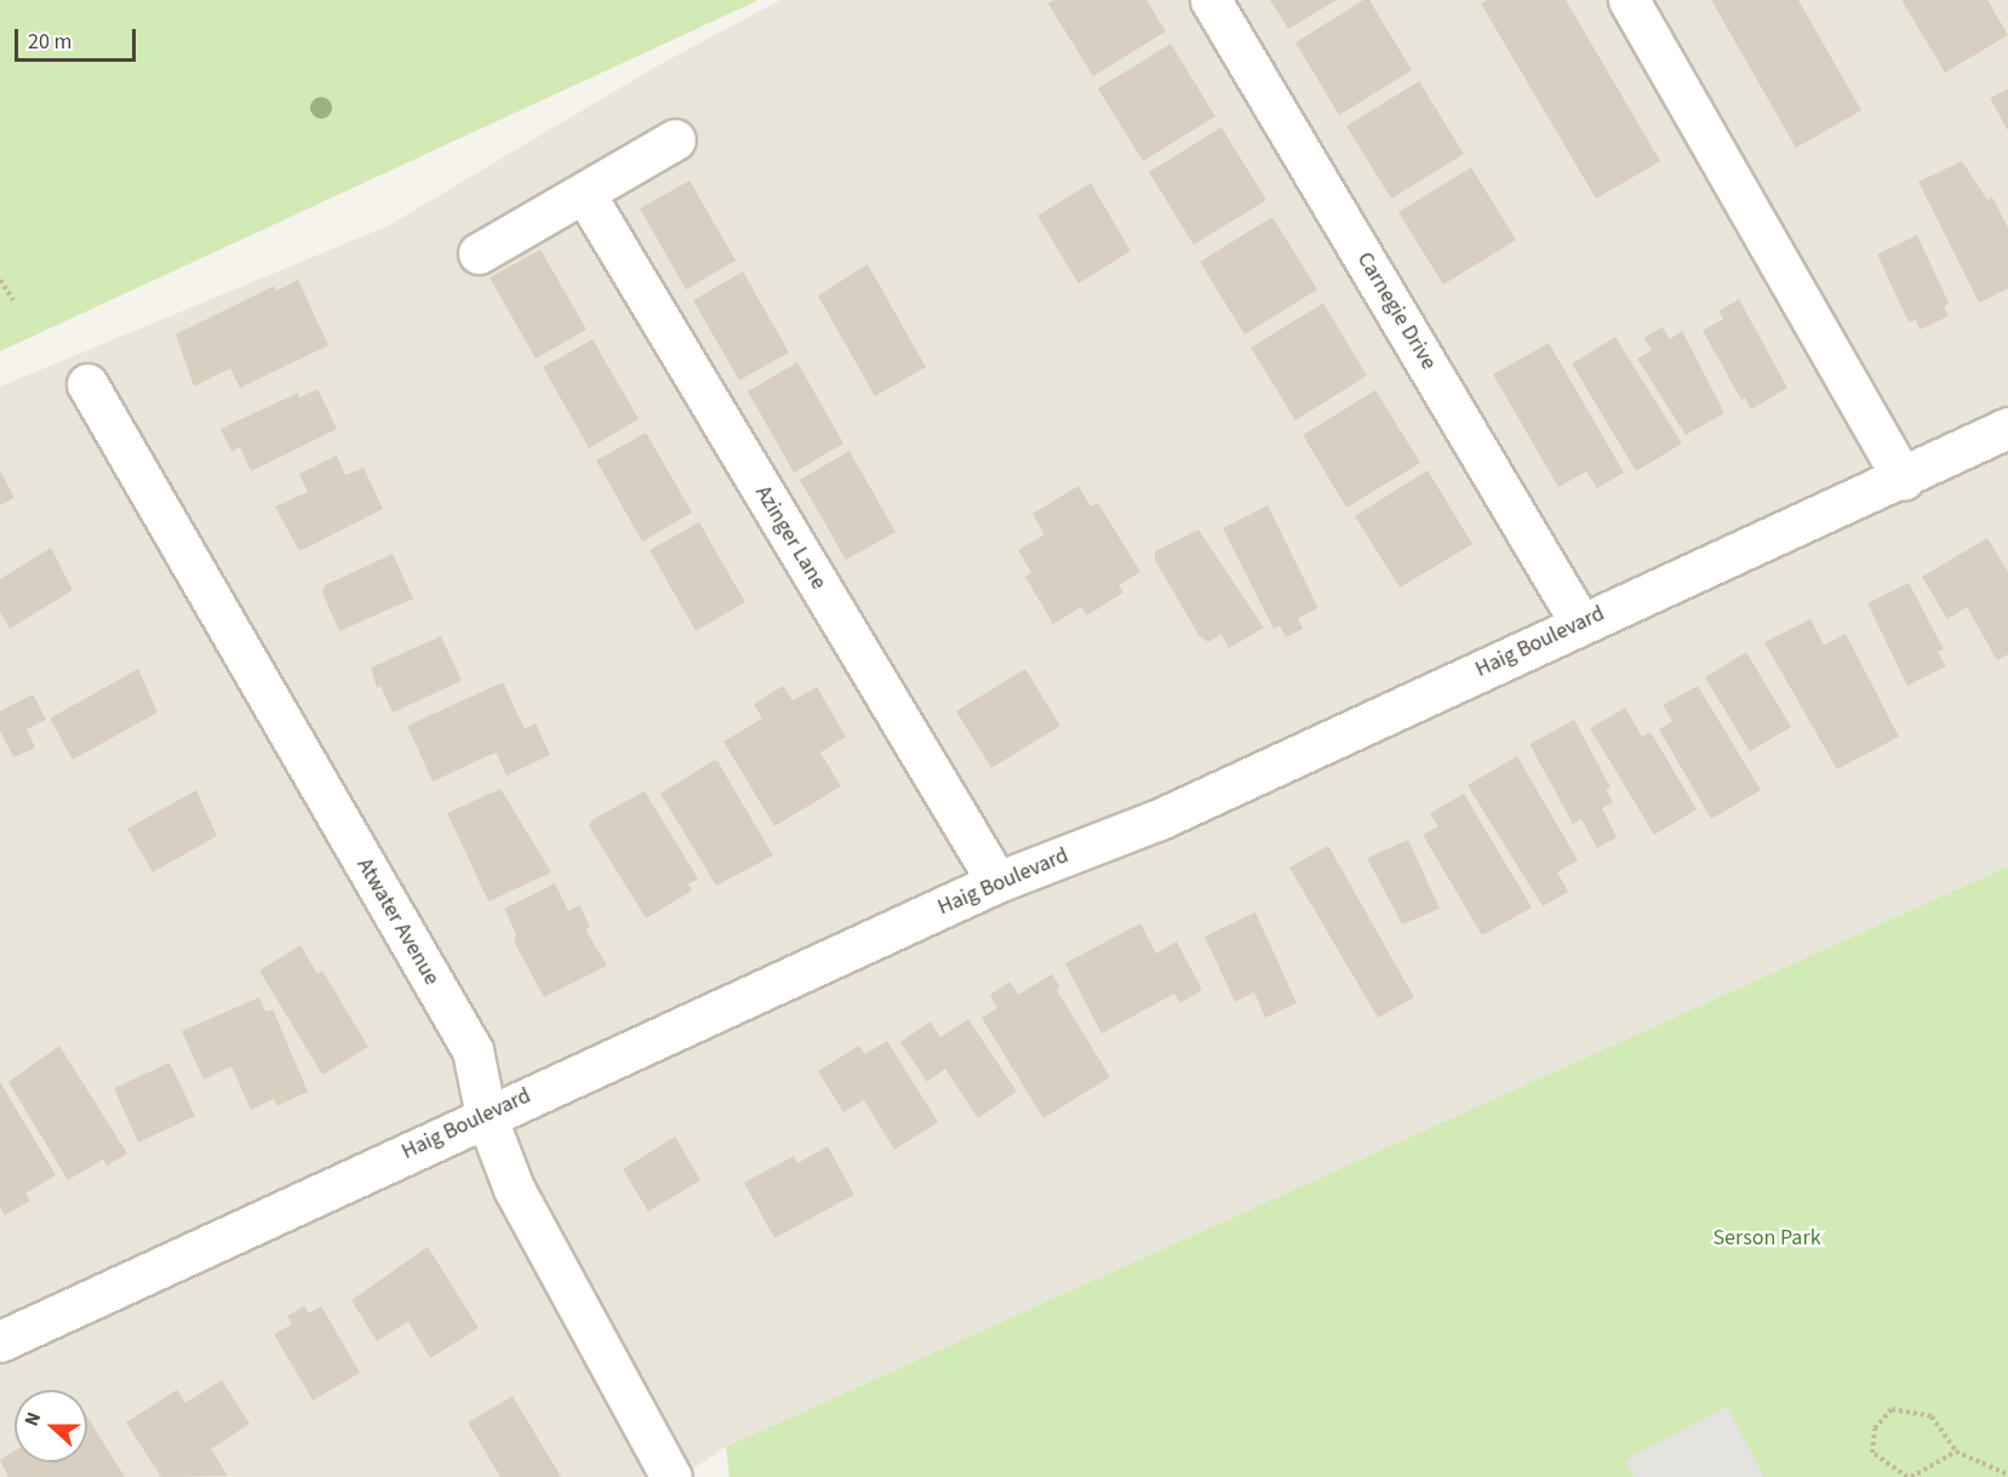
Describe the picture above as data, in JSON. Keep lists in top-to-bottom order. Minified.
{"streets":{"street":["Carnegie Drive","Azinger Lane","Haig Boulevard","Atwater Avenue"]},"crossings":[["Carnegie Drive","Haig Boulevard"],["Azinger Lane","Haig Boulevard"],["Haig Boulevard","Atwater Avenue"]],"parks":["Serson Park"],"scale_bar":"20 m","north":"left"}
